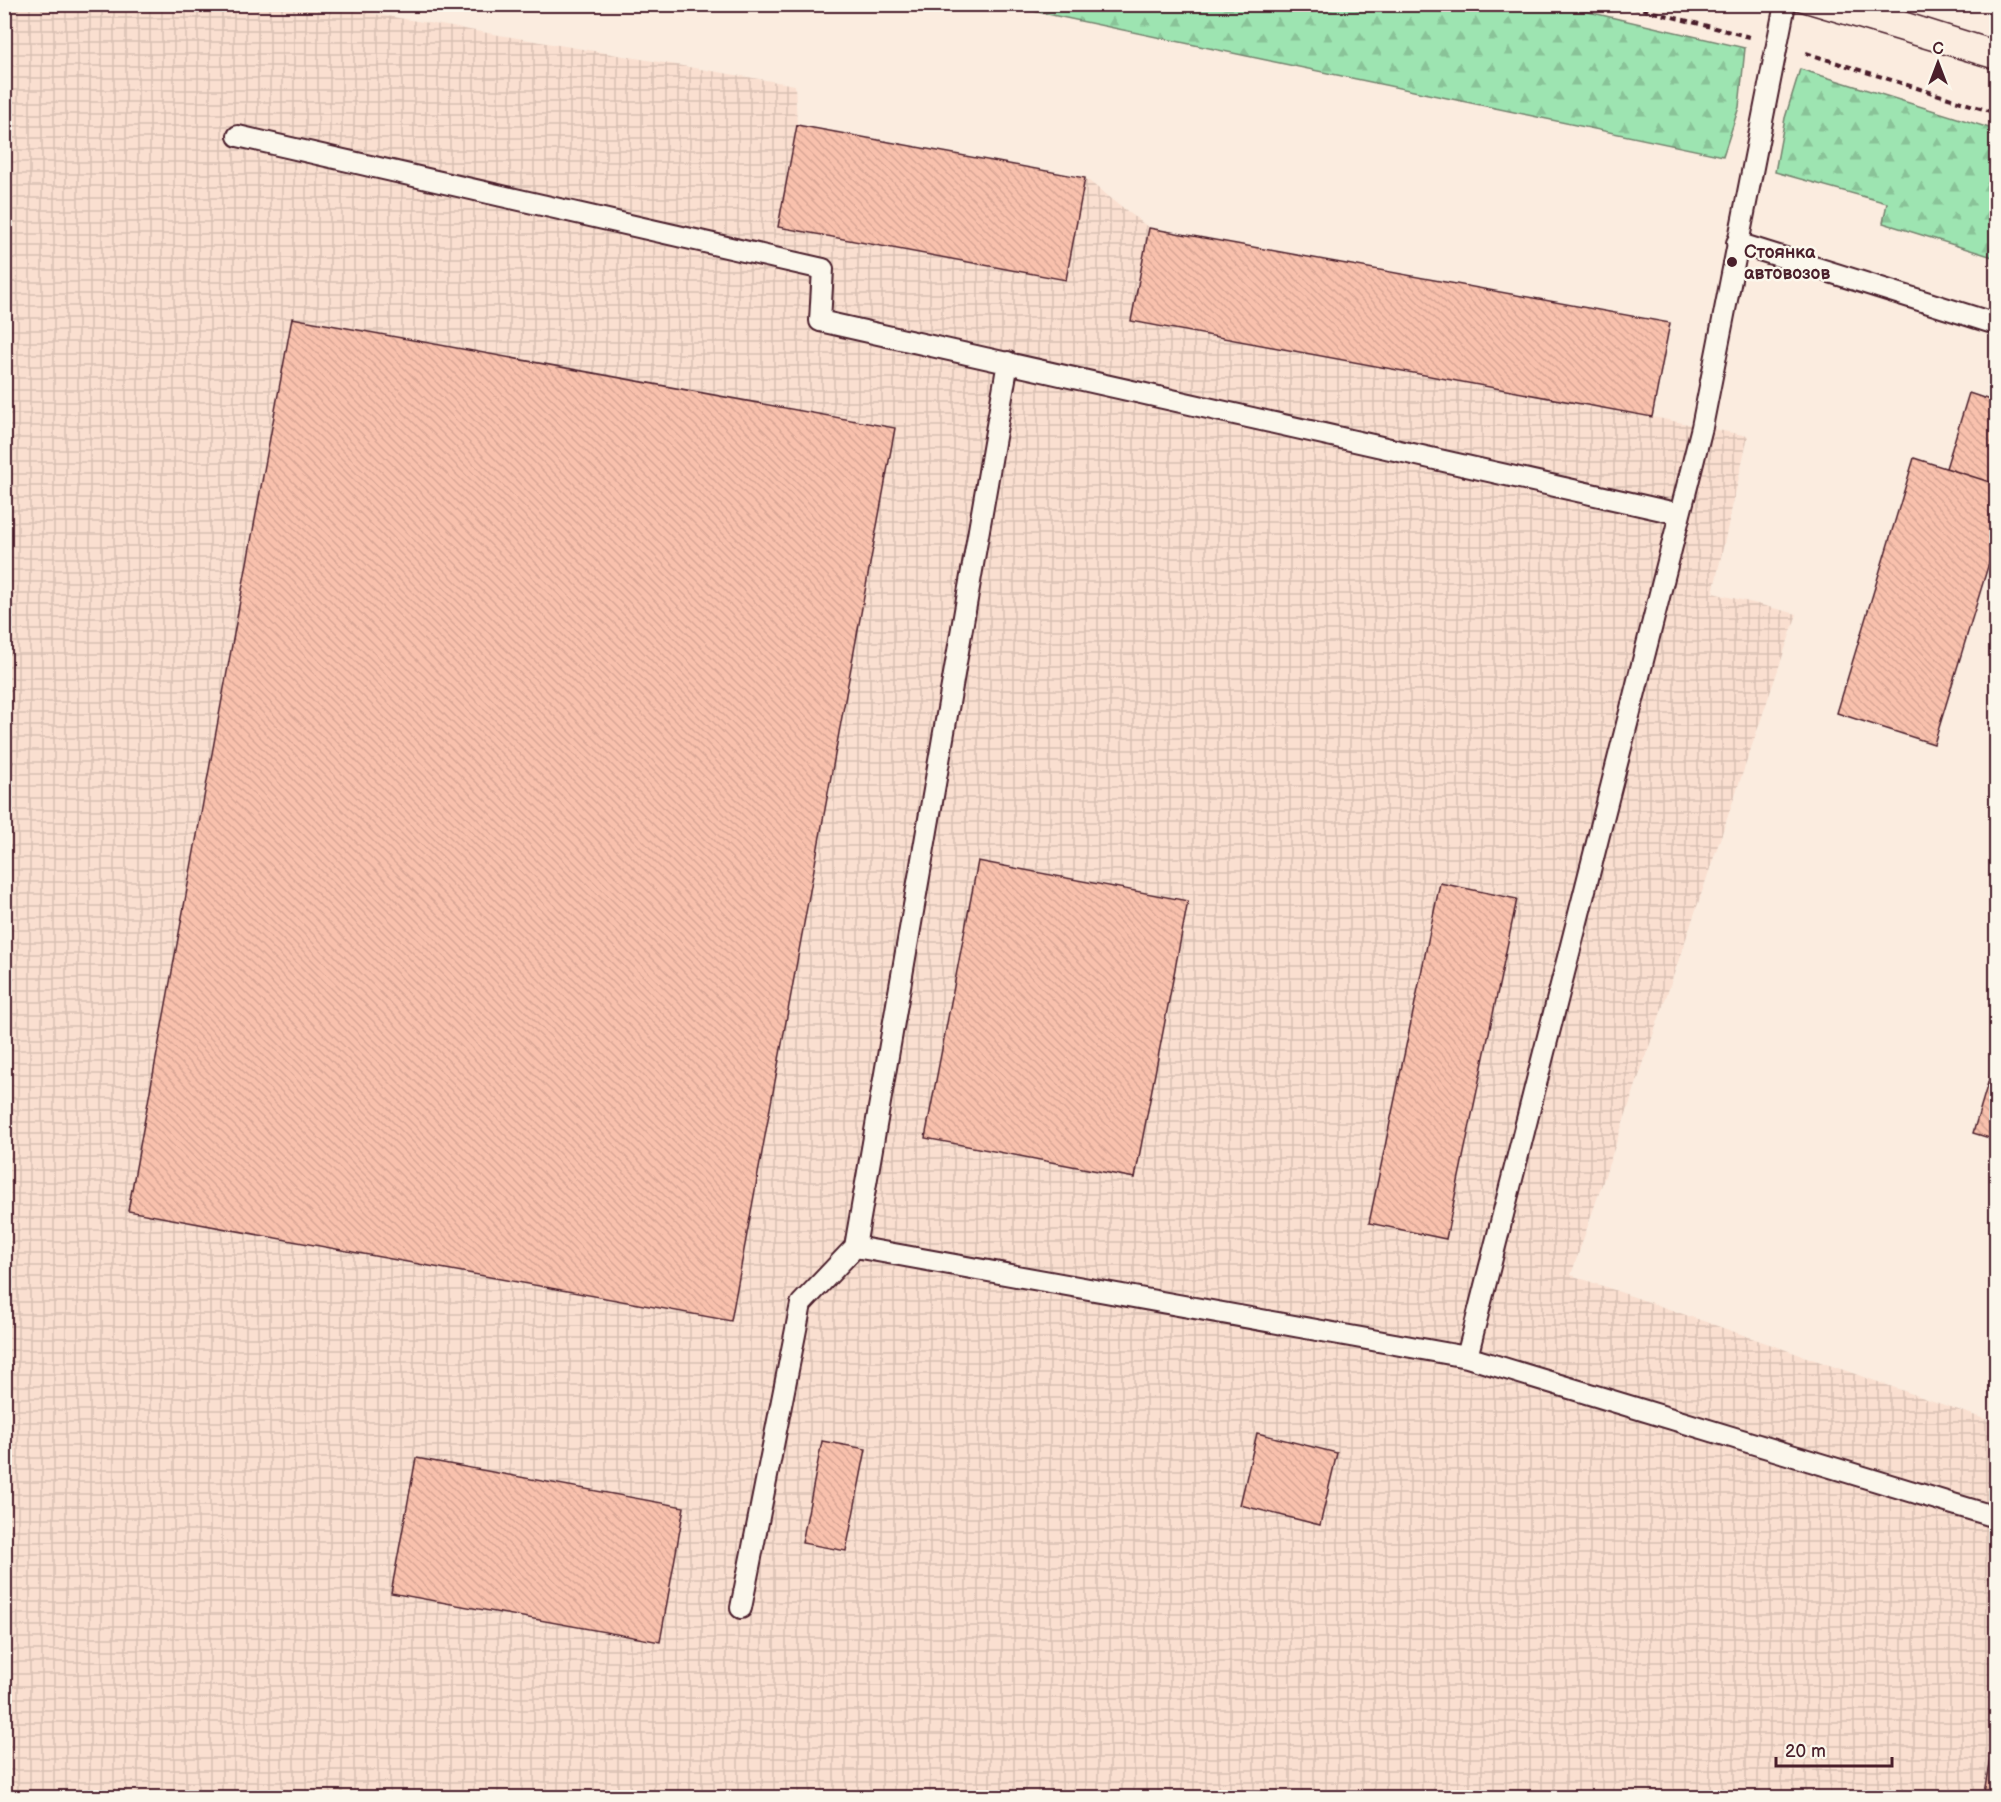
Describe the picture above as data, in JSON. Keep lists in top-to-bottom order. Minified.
{"places":["Стоянка автовозов"],"scale_bar":"20 m","north":"top"}
